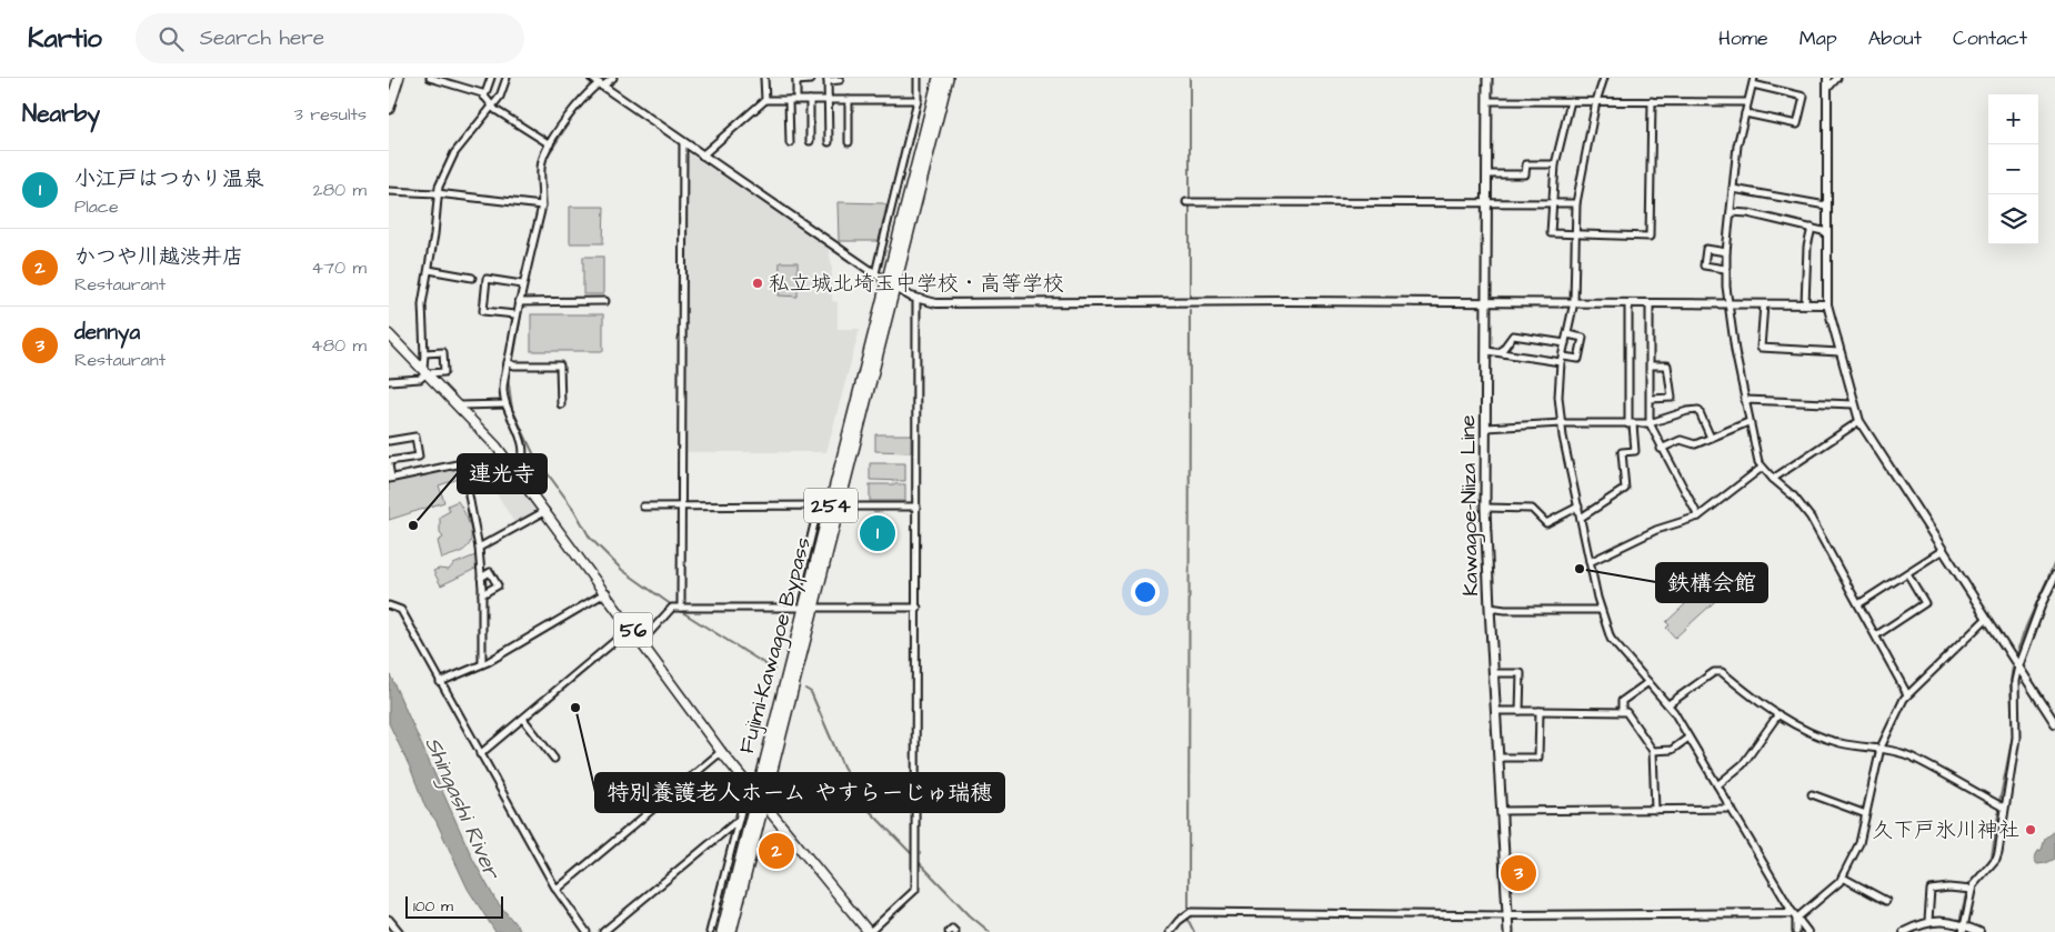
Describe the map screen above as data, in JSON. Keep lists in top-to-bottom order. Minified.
{"streets":{"highway":["254","Fujimi-Kawagoe Bypass"],"main road":["Kawagoe-Niiza Line","56"]},"crossings":[["56","Fujimi-Kawagoe Bypass"]],"water":["Shingashi River"],"places":["私立城北埼玉中学校・高等学校","連光寺","鉄構会館","特別養護老人ホーム やすらーじゅ瑞穂","久下戸氷川神社"],"scale_bar":"100 m","page":{"header":"Kartio","search":"Search here","nav":["Home","Map","About","Contact"],"heading":["Nearby","3 results"],"map_buttons":["+","−"],"list":[{"mark":"1","name":"小江戸はつかり温泉","note":"Place","value":"280 m"},{"mark":"2","name":"かつや川越渋井店","note":"Restaurant","value":"470 m"},{"mark":"3","name":"dennya","note":"Restaurant","value":"480 m"}],"pins":["1","2","3"],"scale":"100 m"}}
